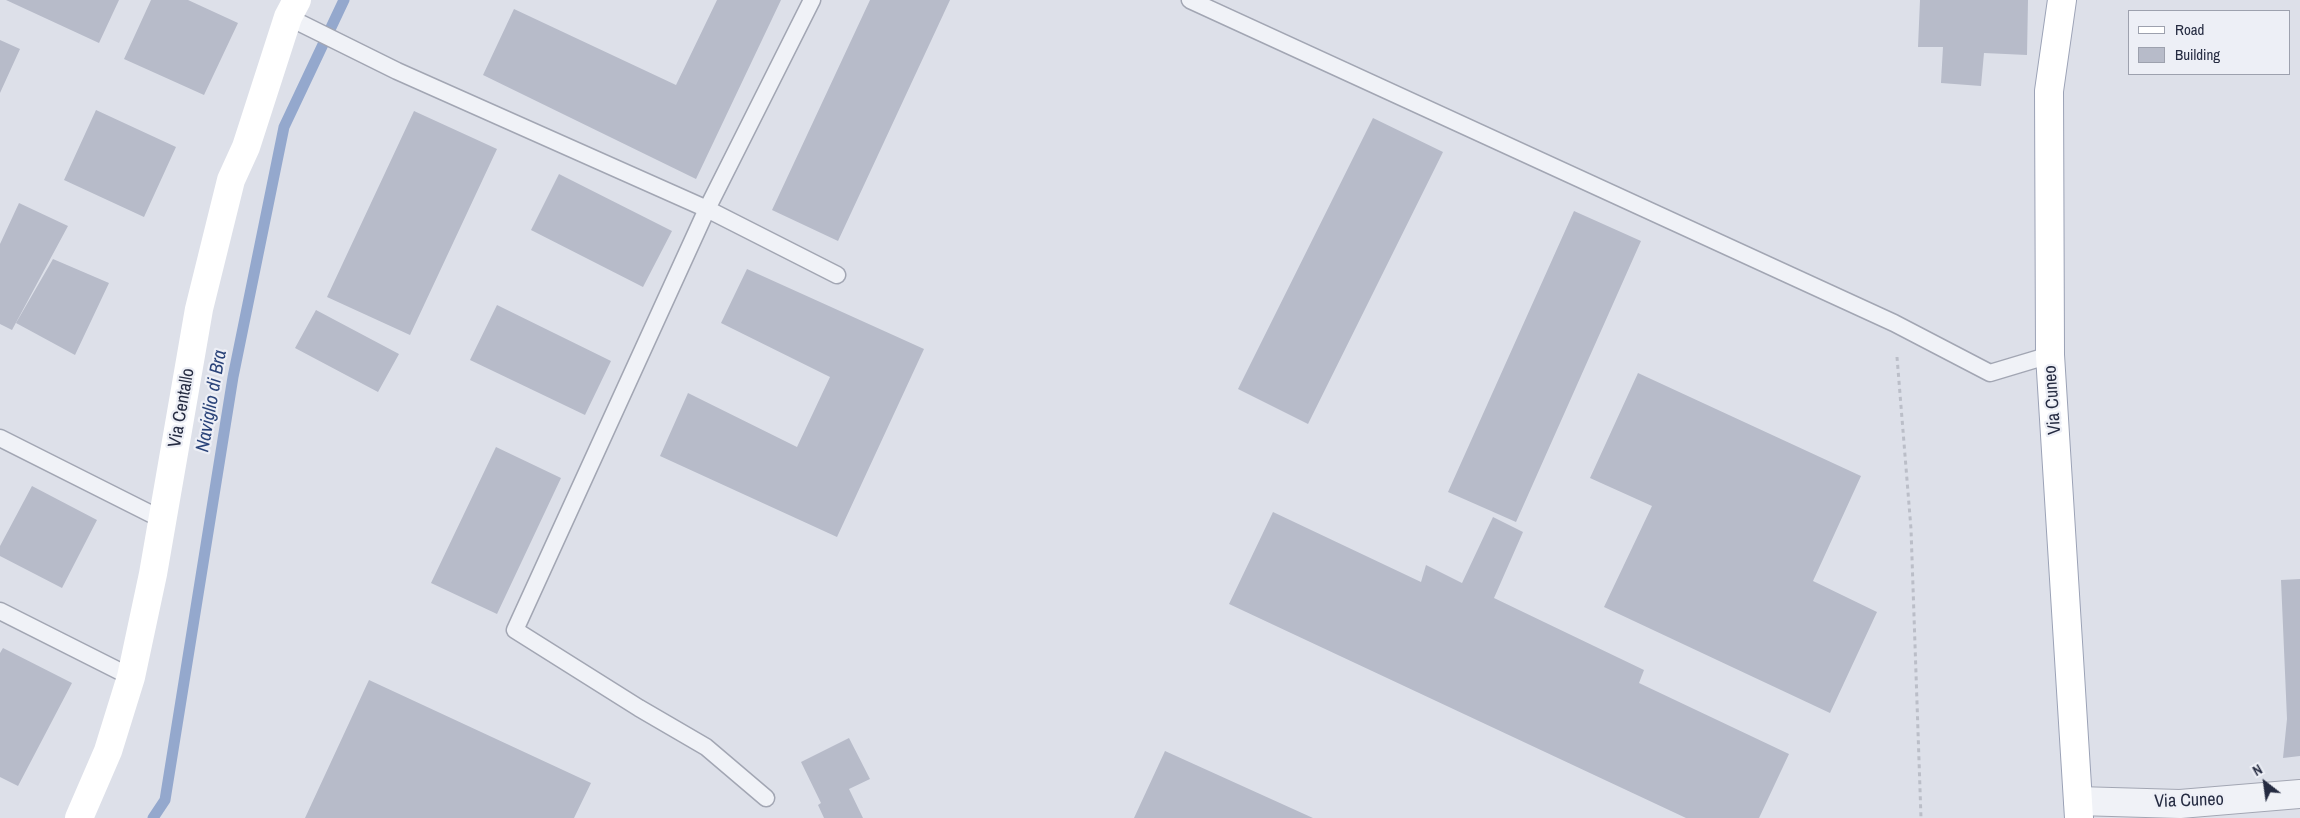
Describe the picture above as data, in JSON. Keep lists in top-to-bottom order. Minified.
{"streets":{"main road":["Via Cuneo","Via Centallo"]},"water":["Naviglio di Bra"],"legend":["Road","Building"],"north":"top left"}
